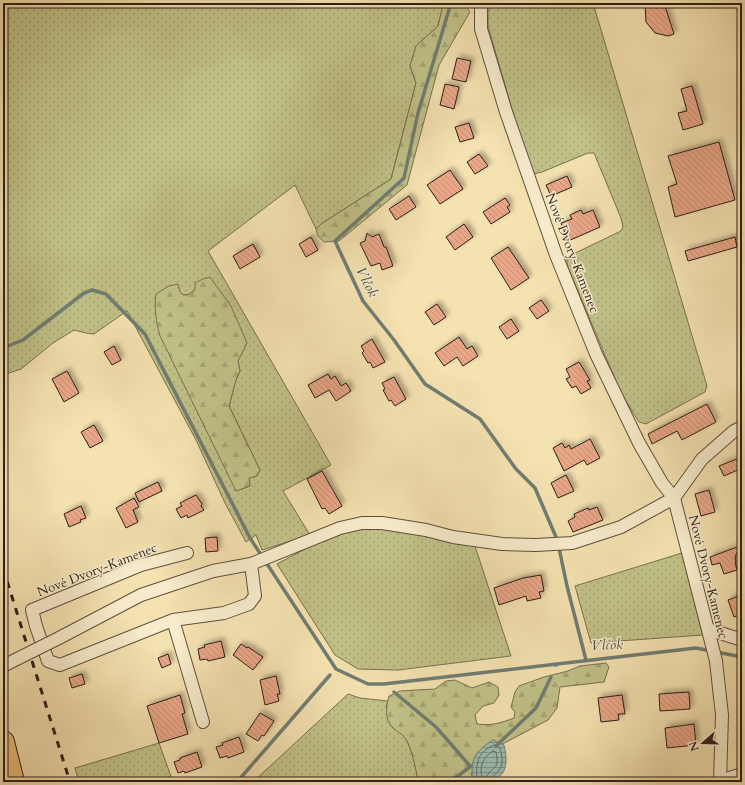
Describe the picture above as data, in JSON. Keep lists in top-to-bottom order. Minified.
{"streets":{"street":["Nové Dvory-Kamenec"]},"water":["Vlčok"],"north":"left"}
